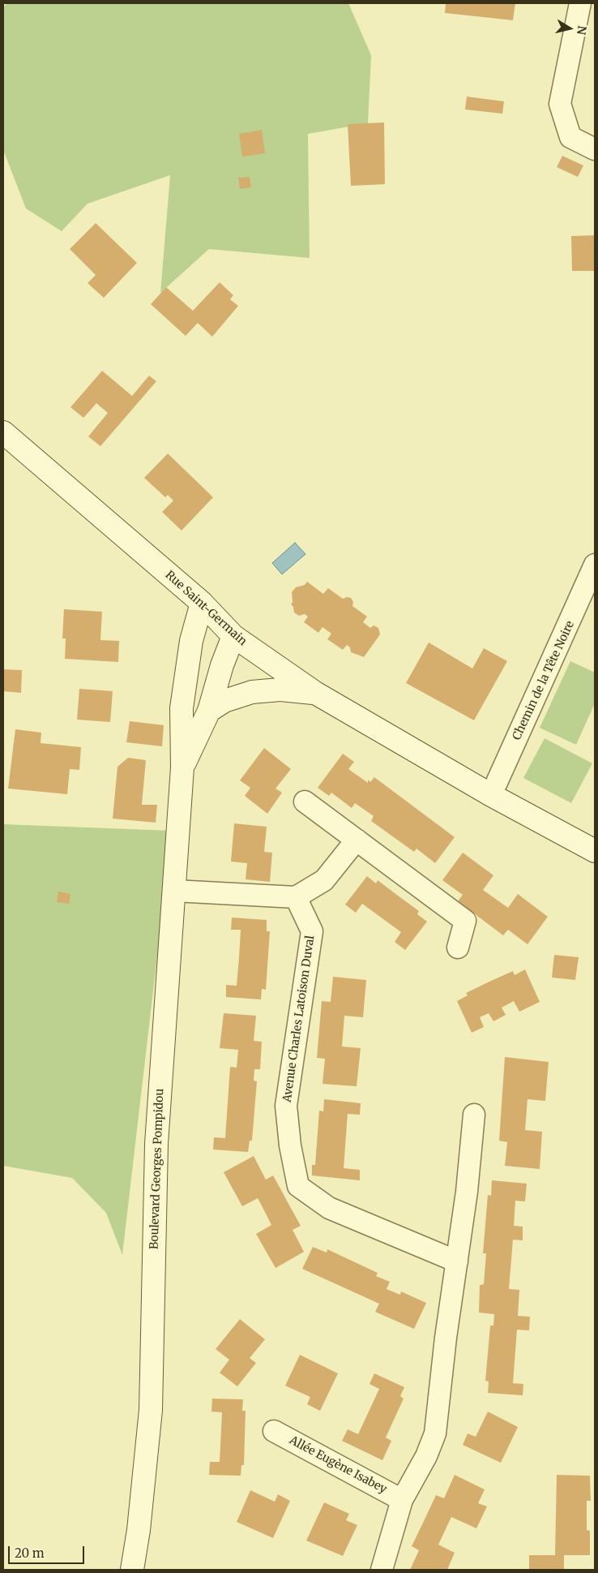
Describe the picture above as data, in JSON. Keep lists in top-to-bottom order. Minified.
{"streets":{"street":["Rue Saint-Germain","Chemin de la Tête Noire","Avenue Charles Latoison Duval","Boulevard Georges Pompidou","Allée Eugène Isabey"]},"crossings":[["Rue Saint-Germain","Chemin de la Tête Noire"],["Rue Saint-Germain","Boulevard Georges Pompidou"]],"scale_bar":"20 m","north":"right"}
